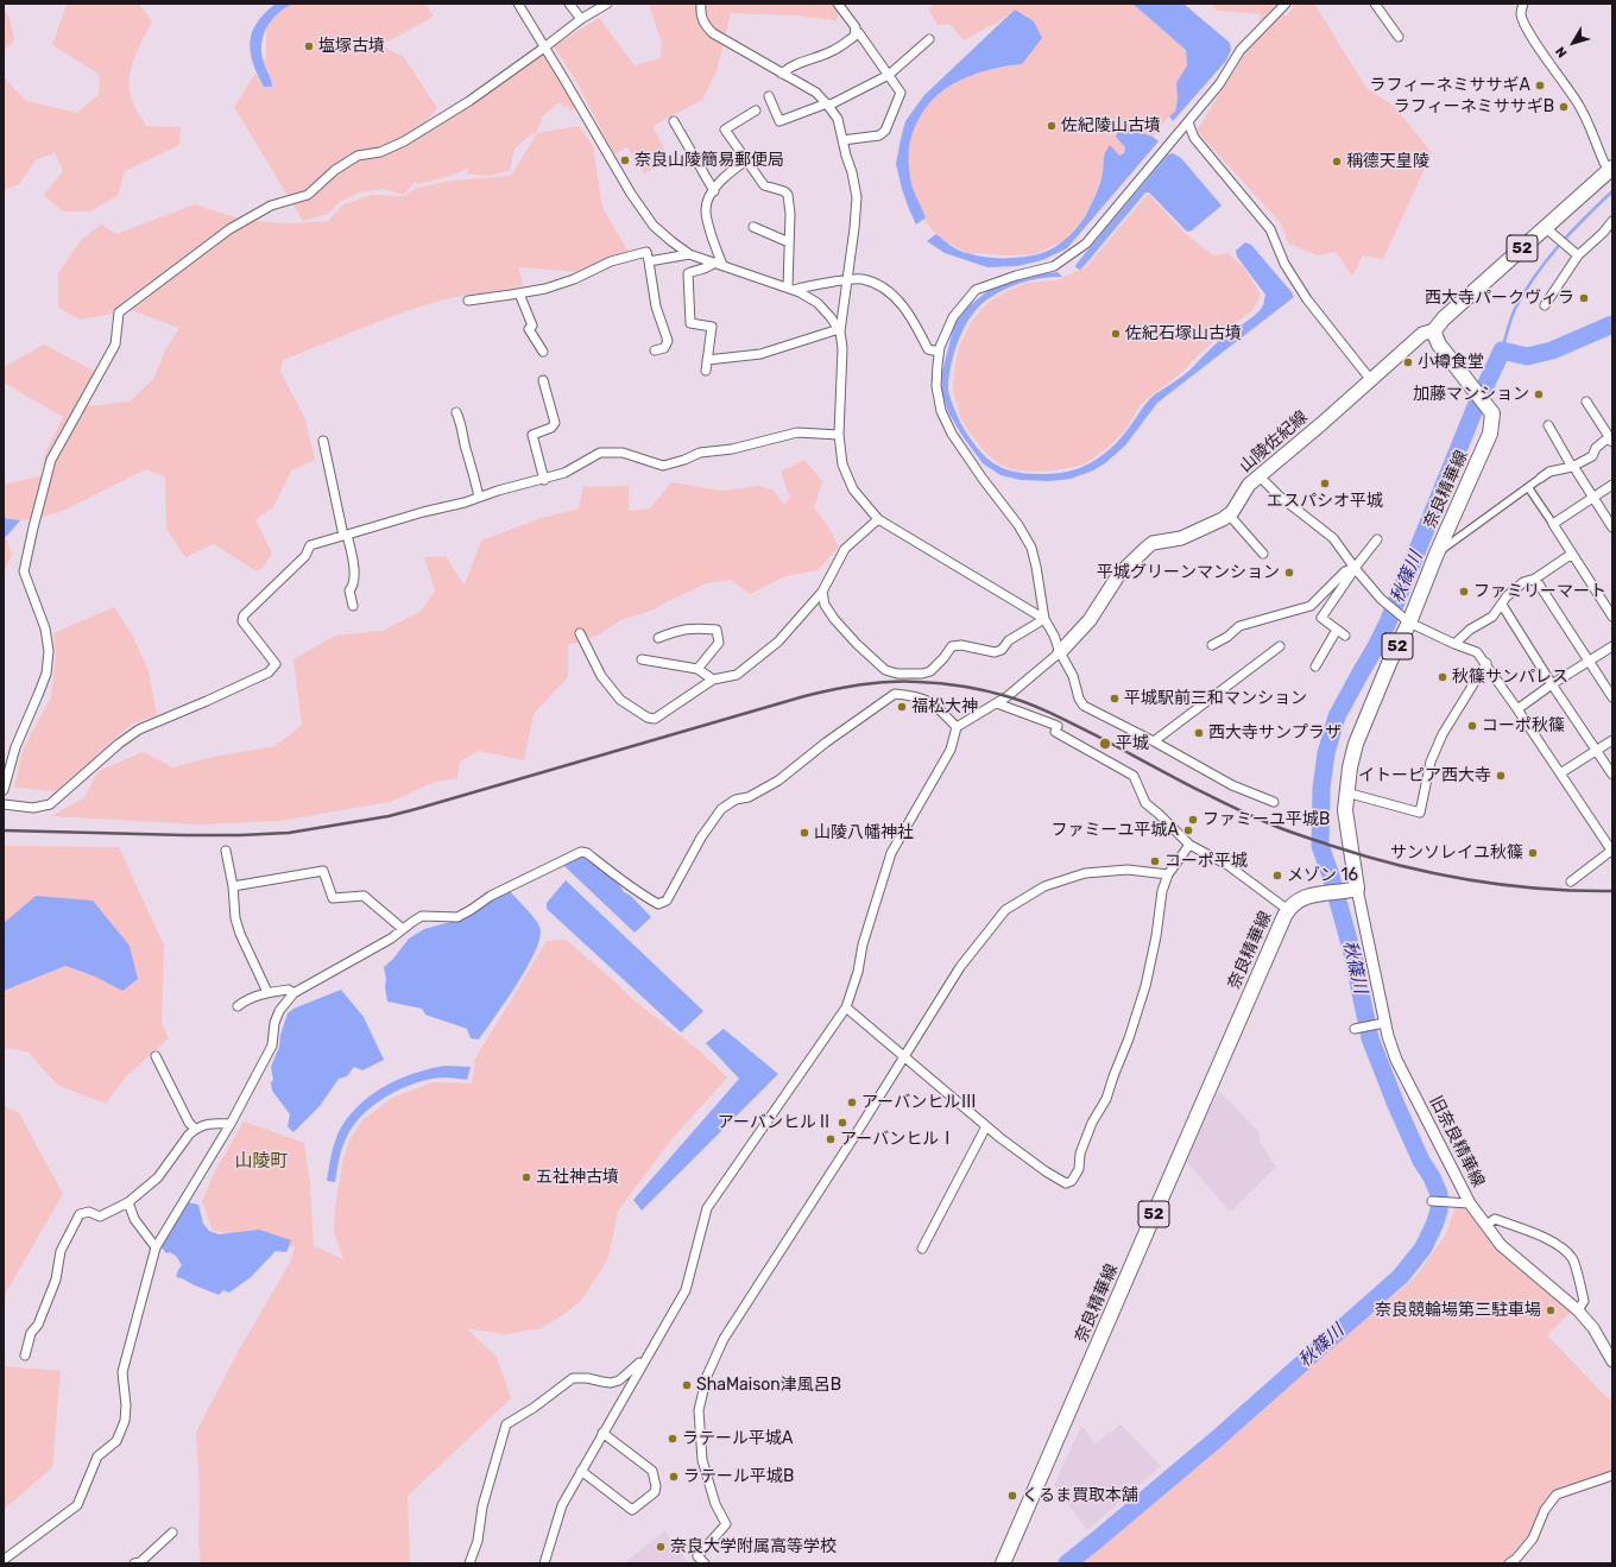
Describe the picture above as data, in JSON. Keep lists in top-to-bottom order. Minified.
{"streets":{"main road":["52","山陵佐紀線","奈良精華線"],"street":["旧奈良精華線"]},"crossings":[["52","山陵佐紀線"],["52","奈良精華線"],["山陵佐紀線","奈良精華線"],["奈良精華線","旧奈良精華線"]],"districts":["山陵町"],"water":["秋篠川"],"places":["塩塚古墳","ラフィーネミササギA","ラフィーネミササギB","佐紀陵山古墳","奈良山陵簡易郵便局","稱德天皇陵","西大寺パークヴィラ","佐紀石塚山古墳","小樽食堂","加藤マンション","エスパシオ平城","平城グリーンマンション","ファミリーマート","秋篠サンパレス","平城駅前三和マンション","福松大神","コーポ秋篠","西大寺サンプラザ","平城","イトーピア西大寺","ファミーユ平城B","ファミーユ平城A","山陵八幡神社","サンソレイユ秋篠","コーポ平城","メゾン 16","アーバンヒルⅢ","アーバンヒルⅡ","アーバンヒルⅠ","五社神古墳","奈良競輪場第三駐車場","ShaMaison津風呂B","ラテール平城A","ラテール平城B","くるま買取本舗","奈良大学附属高等学校"],"north":"bottom left"}
